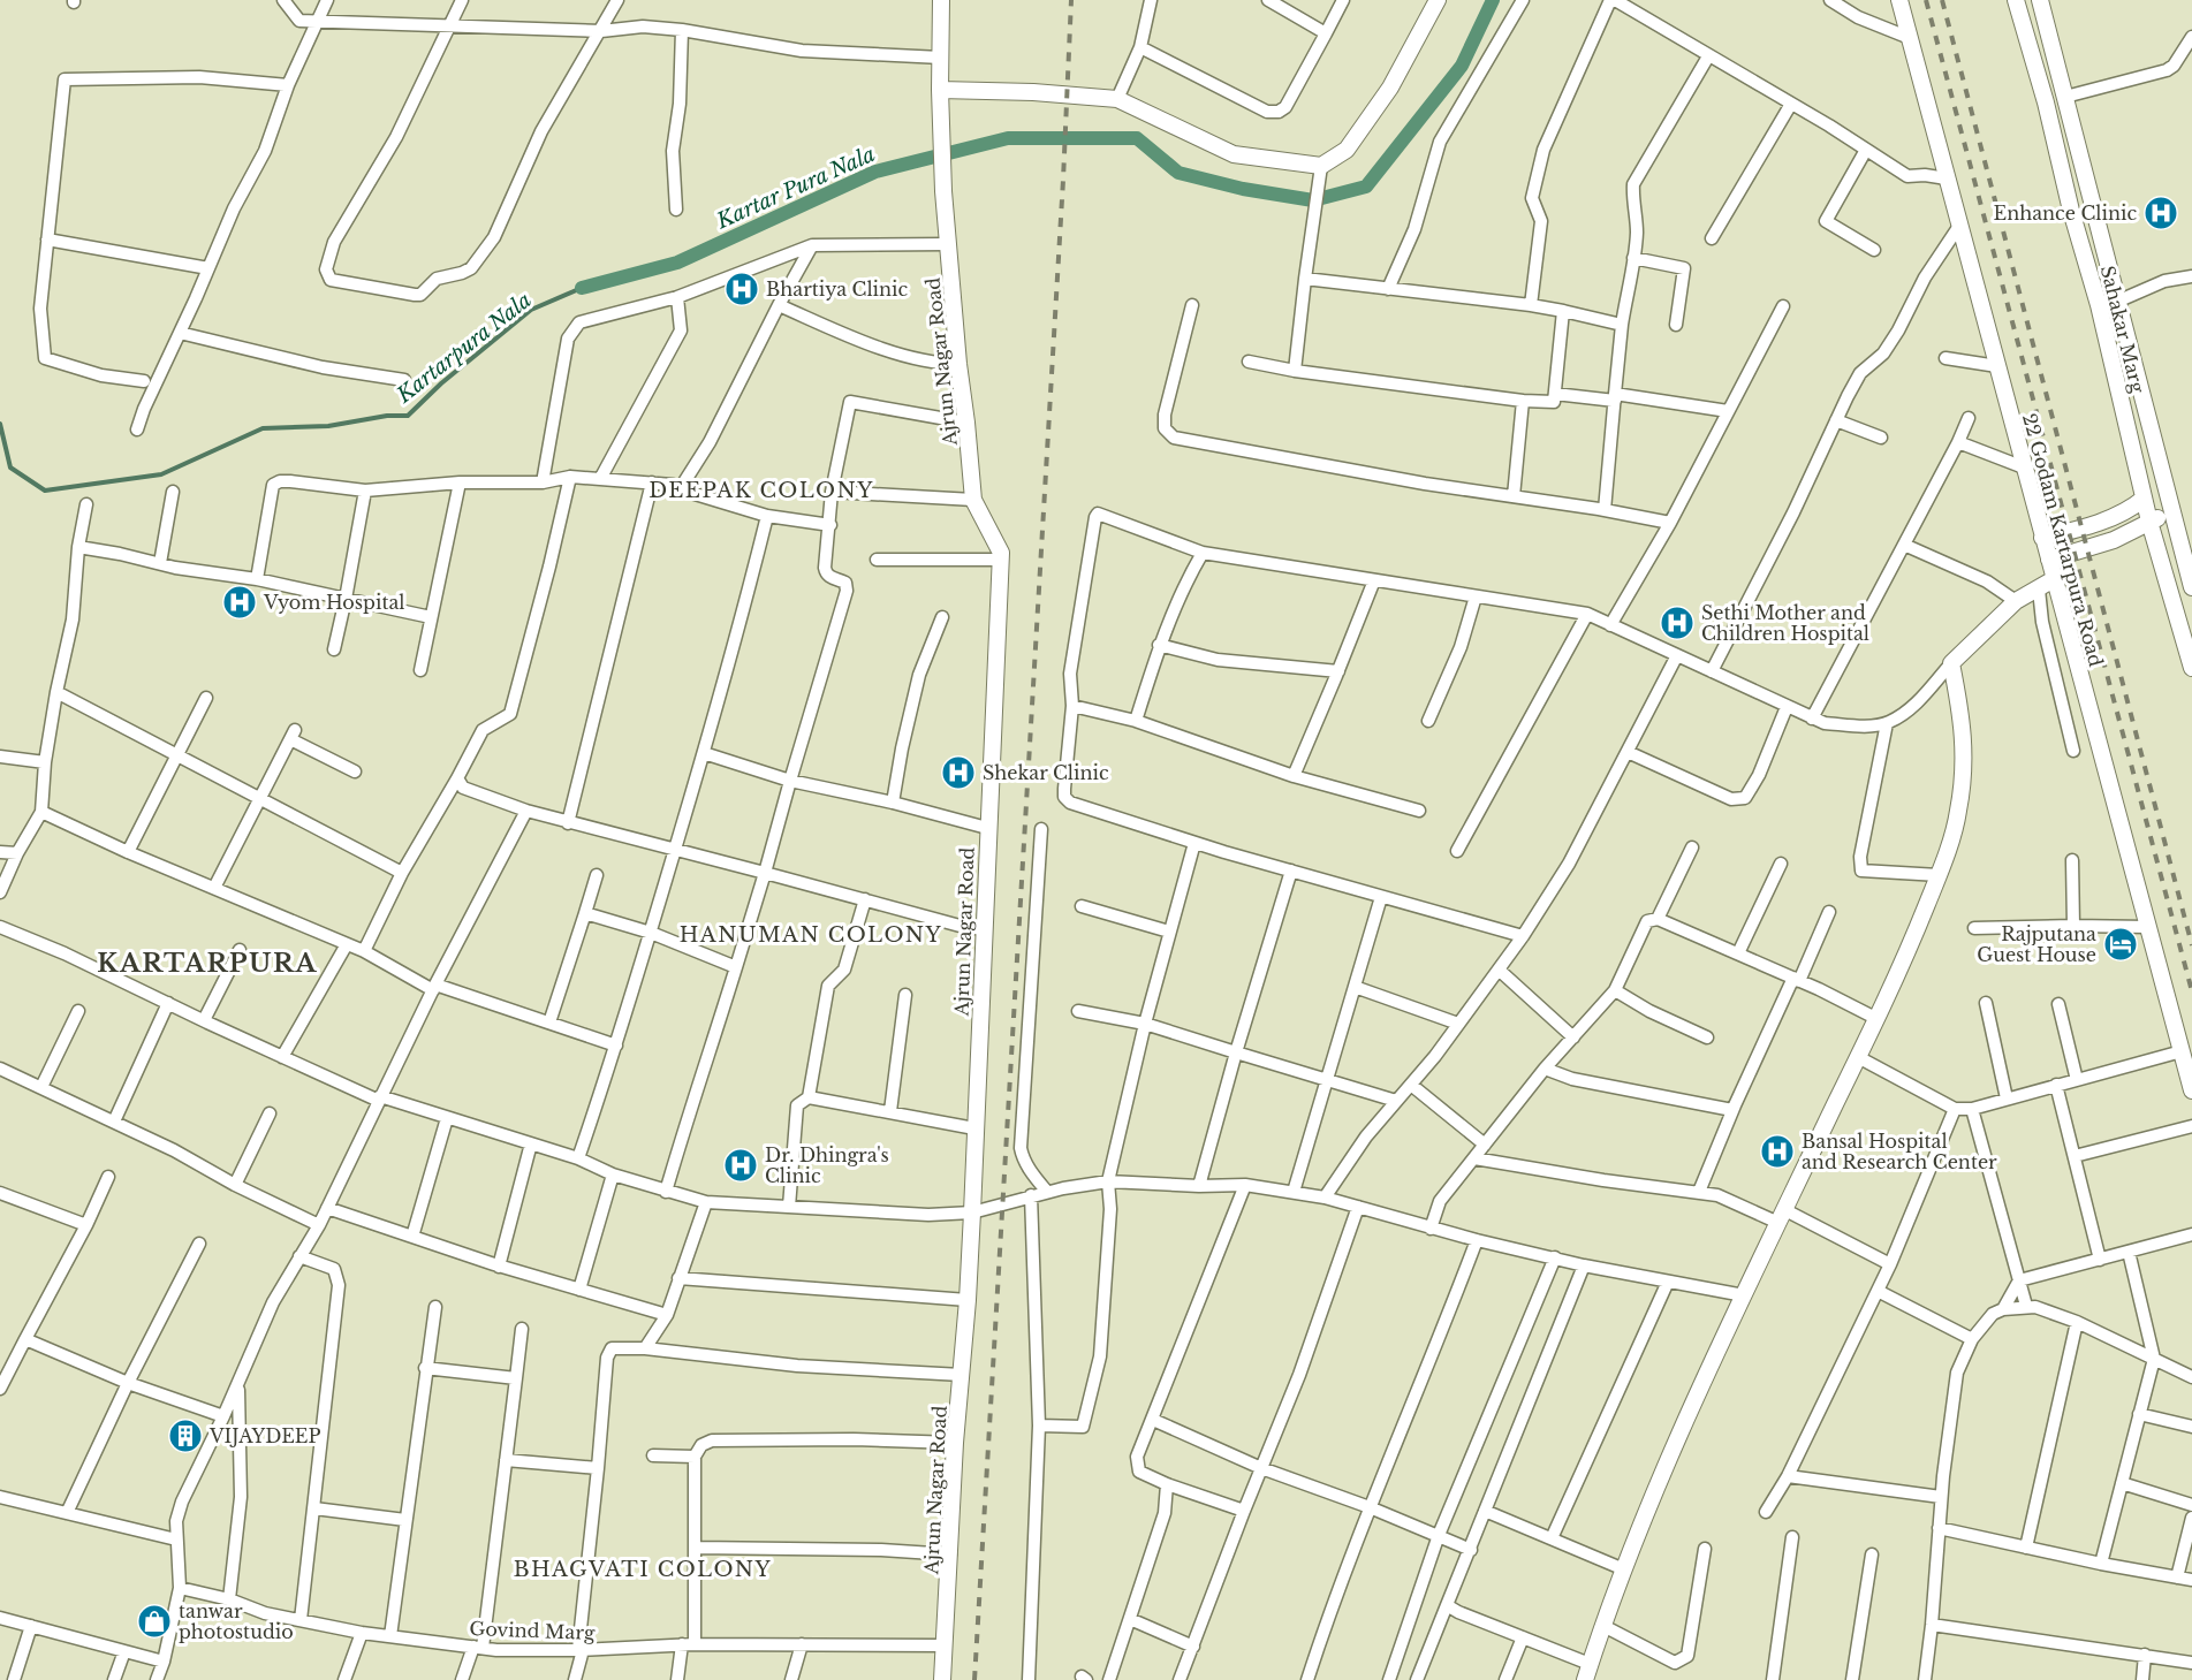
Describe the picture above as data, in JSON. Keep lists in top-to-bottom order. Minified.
{"streets":{"street":["Sahakar Marg","Ajrun Nagar Road","22 Godam Kartarpura Road","Govind Marg"]},"crossings":[["Ajrun Nagar Road","Govind Marg"]],"districts":["DEEPAK COLONY","HANUMAN COLONY","KARTARPURA","BHAGVATI COLONY"],"water":["Kartar Pura Nala","Kartarpura Nala"],"places":{"hospital":["Enhance Clinic","Bhartiya Clinic","Vyom Hospital","Sethi Mother and Children Hospital","Shekar Clinic","Bansal Hospital and Research Center","Dr. Dhingra's Clinic"],"hotel":["Rajputana Guest House"],"building":["VIJAYDEEP"],"shop":["tanwar photostudio"]}}
